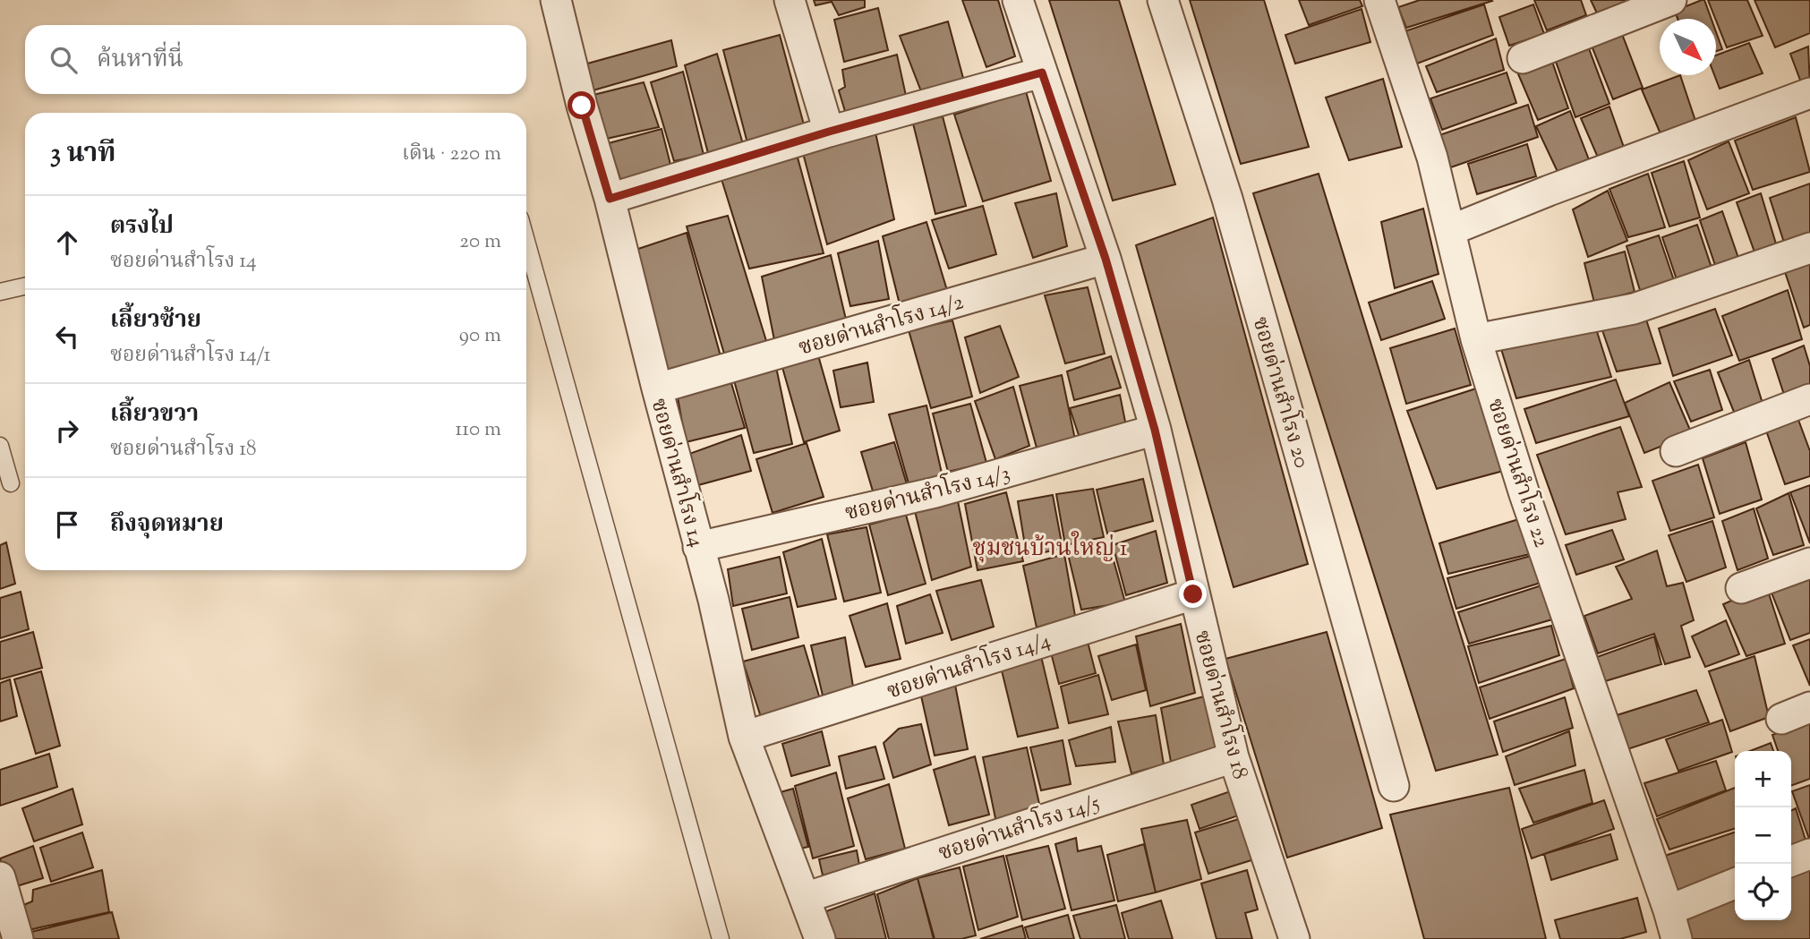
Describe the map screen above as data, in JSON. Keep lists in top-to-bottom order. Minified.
{"streets":{"street":["ซอยด่านสำโรง 14/2","ซอยด่านสำโรง 20","ซอยด่านสำโรง 14","ซอยด่านสำโรง 22","ซอยด่านสำโรง 14/3","ซอยด่านสำโรง 14/4","ซอยด่านสำโรง 18","ซอยด่านสำโรง 14/5"]},"crossings":[["ซอยด่านสำโรง 14/2","ซอยด่านสำโรง 14"],["ซอยด่านสำโรง 14/2","ซอยด่านสำโรง 18"],["ซอยด่านสำโรง 14","ซอยด่านสำโรง 14/3"],["ซอยด่านสำโรง 14","ซอยด่านสำโรง 14/4"],["ซอยด่านสำโรง 14","ซอยด่านสำโรง 14/5"],["ซอยด่านสำโรง 14/3","ซอยด่านสำโรง 18"],["ซอยด่านสำโรง 14/4","ซอยด่านสำโรง 18"],["ซอยด่านสำโรง 18","ซอยด่านสำโรง 14/5"]],"districts":["ชุมชนบ้านใหญ่ 1"],"north":"bottom right","page":{"search":"ค้นหาที่นี่","heading":["3 นาที","เดิน · 220 m"],"list":[["ตรงไป","ซอยด่านสำโรง 14","20 m"],["เลี้ยวซ้าย","ซอยด่านสำโรง 14/1","90 m"],["เลี้ยวขวา","ซอยด่านสำโรง 18","110 m"],"ถึงจุดหมาย"],"map_buttons":["+","−"]}}
